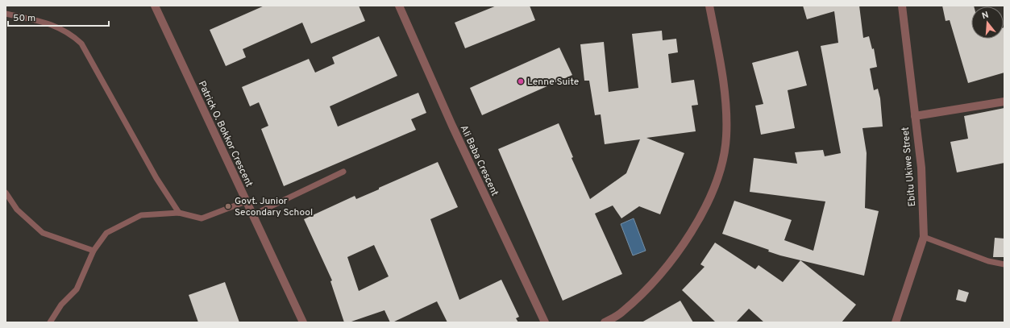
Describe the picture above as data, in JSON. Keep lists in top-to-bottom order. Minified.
{"streets":{"street":["Patrick O. Bokkor Crescent","Ali Baba Crescent","Ebitu Ukiwe Street"]},"places":["Lenne Suite","Govt. Junior Secondary School"],"scale_bar":"50 m","north":"top"}
